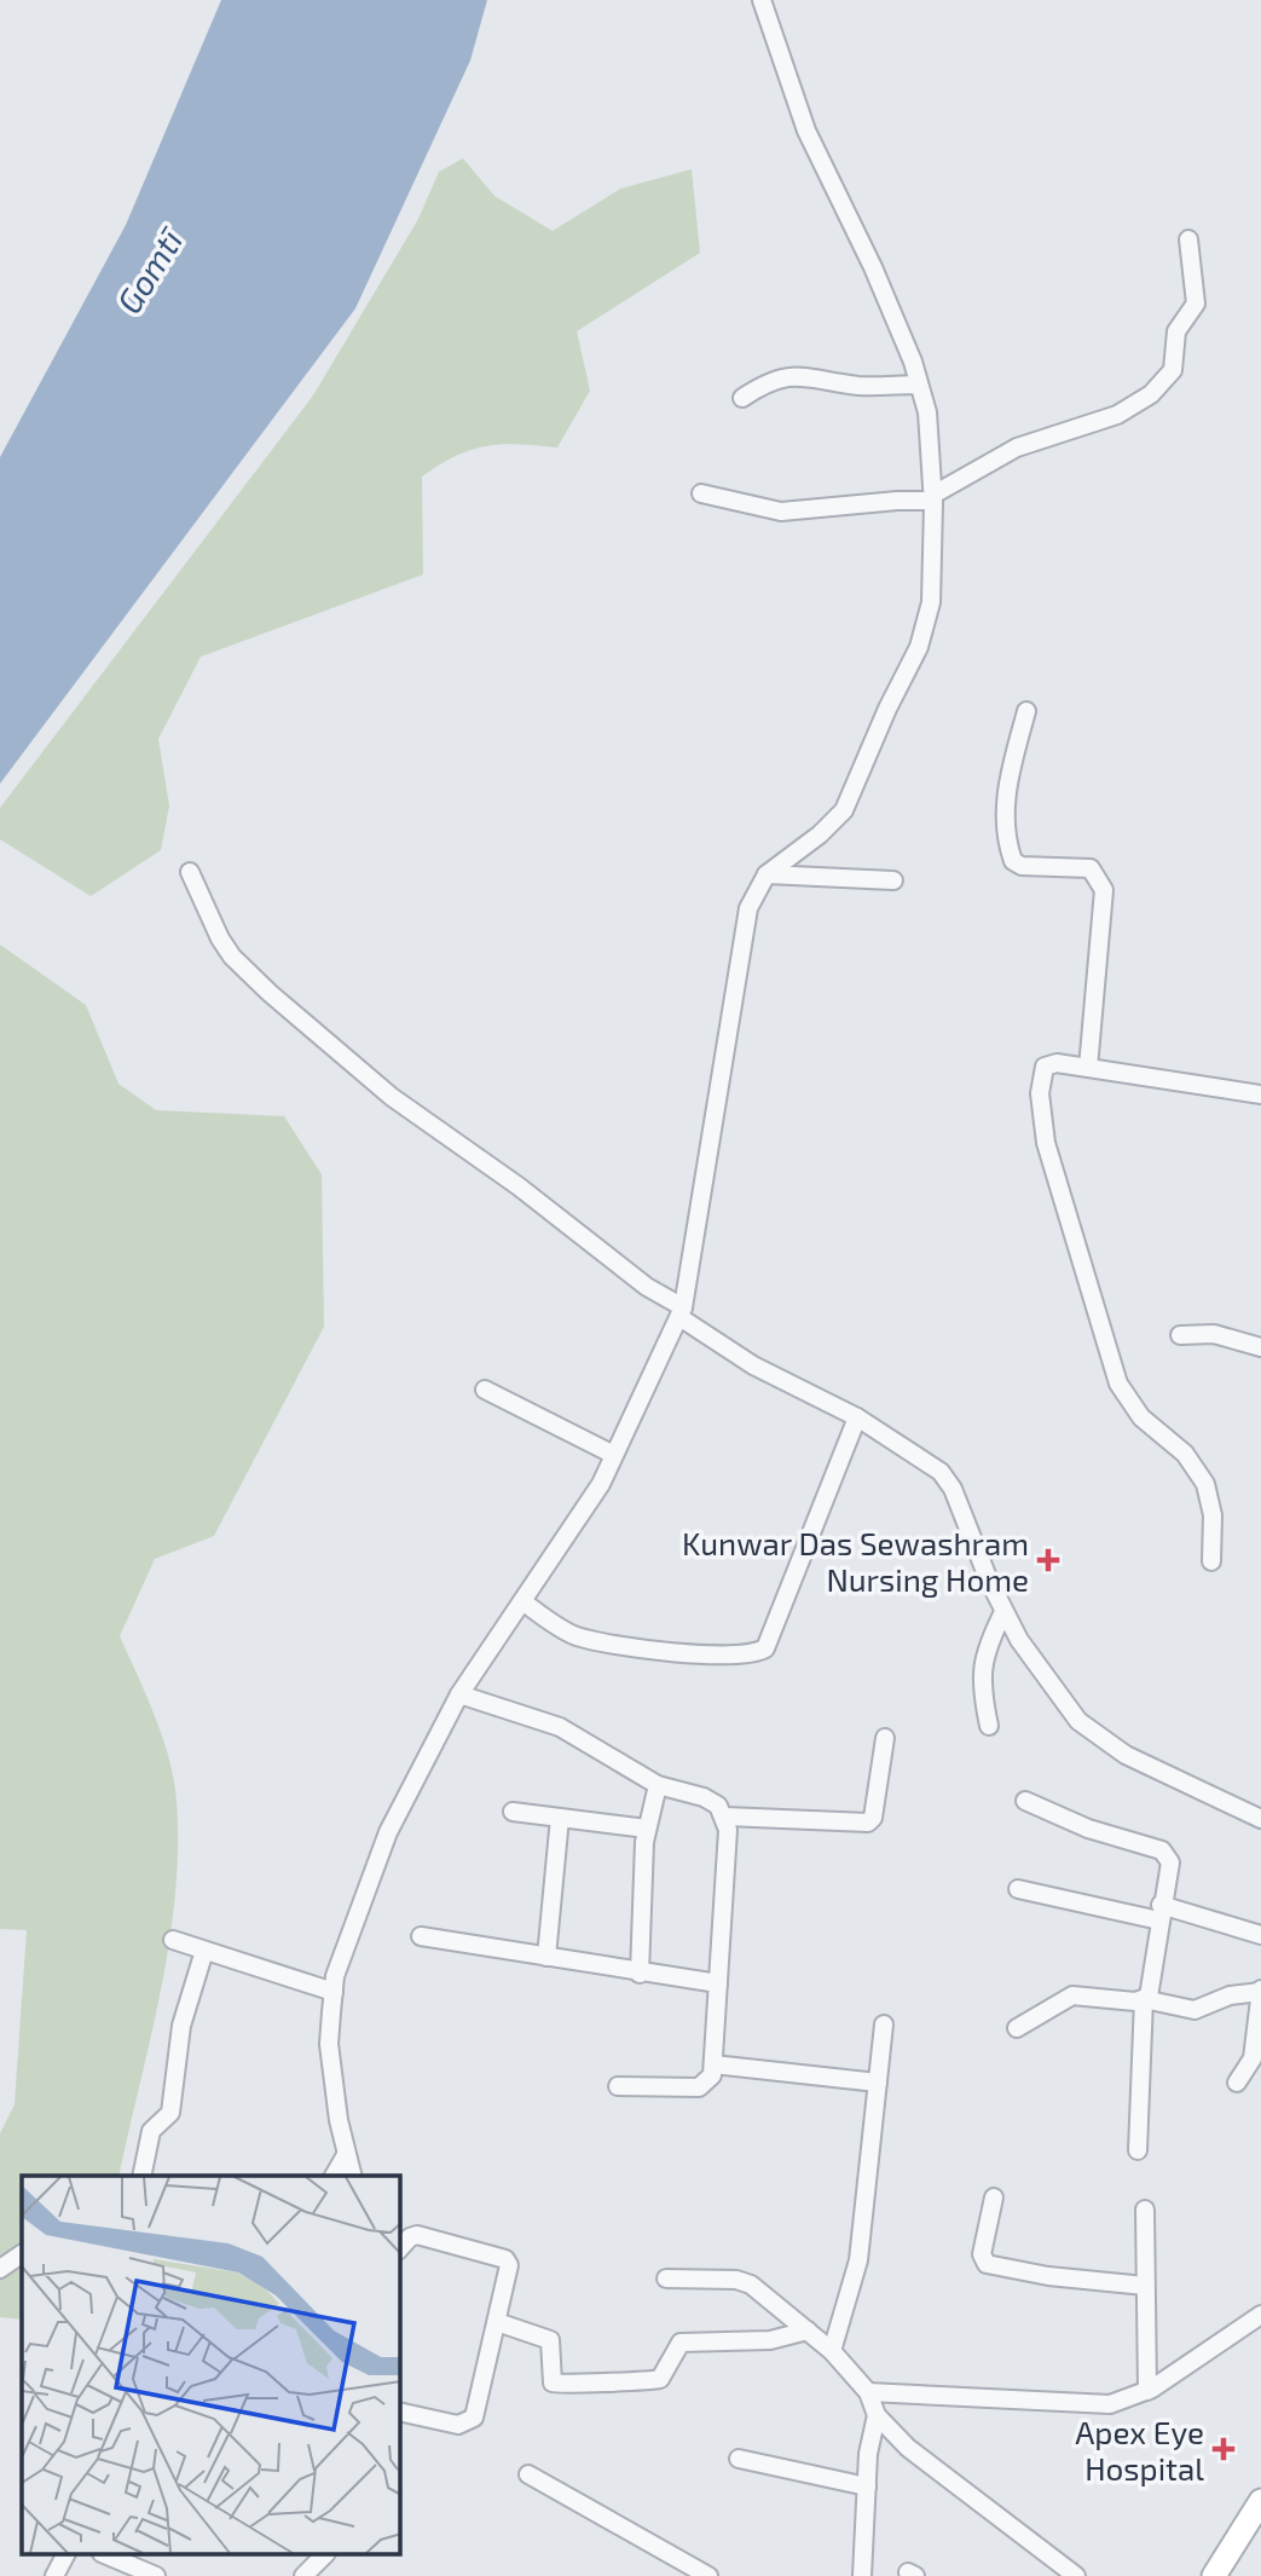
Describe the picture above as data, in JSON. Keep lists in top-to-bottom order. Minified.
{"water":["Gomtī"],"places":{"health":["Kunwar Das Sewashram Nursing Home","Apex Eye Hospital"]}}
